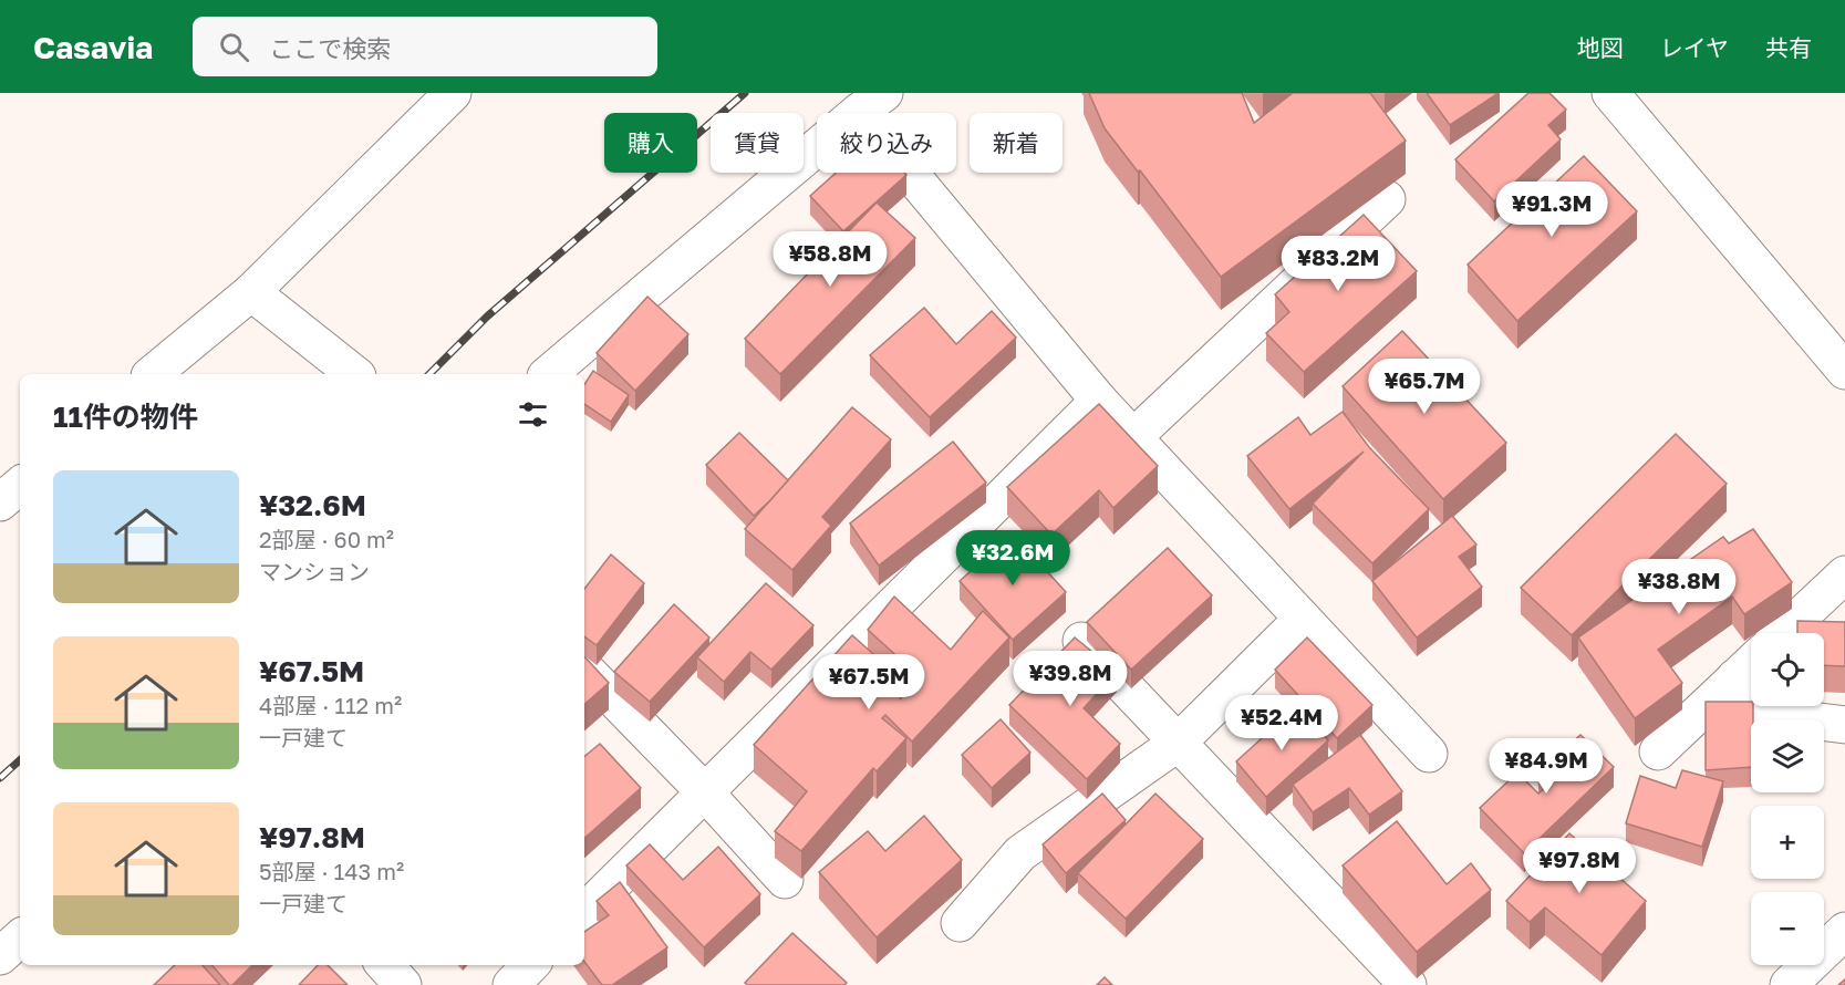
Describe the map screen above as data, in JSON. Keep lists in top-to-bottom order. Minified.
{"page":{"header":"Casavia","search":"ここで検索","nav":["地図","レイヤ","共有"],"chip":["購入","賃貸","絞り込み","新着"],"price":["¥91.3M","¥58.8M","¥83.2M","¥65.7M","¥32.6M","¥38.8M","¥39.8M","¥67.5M","¥52.4M","¥84.9M","¥97.8M"],"heading":"11件の物件","list":[{"name":"¥32.6M","note":"2部屋 · 60 m² · マンション"},{"name":"¥67.5M","note":"4部屋 · 112 m² · 一戸建て"},{"name":"¥97.8M","note":"5部屋 · 143 m² · 一戸建て"}],"map_buttons":["+","−"]}}
